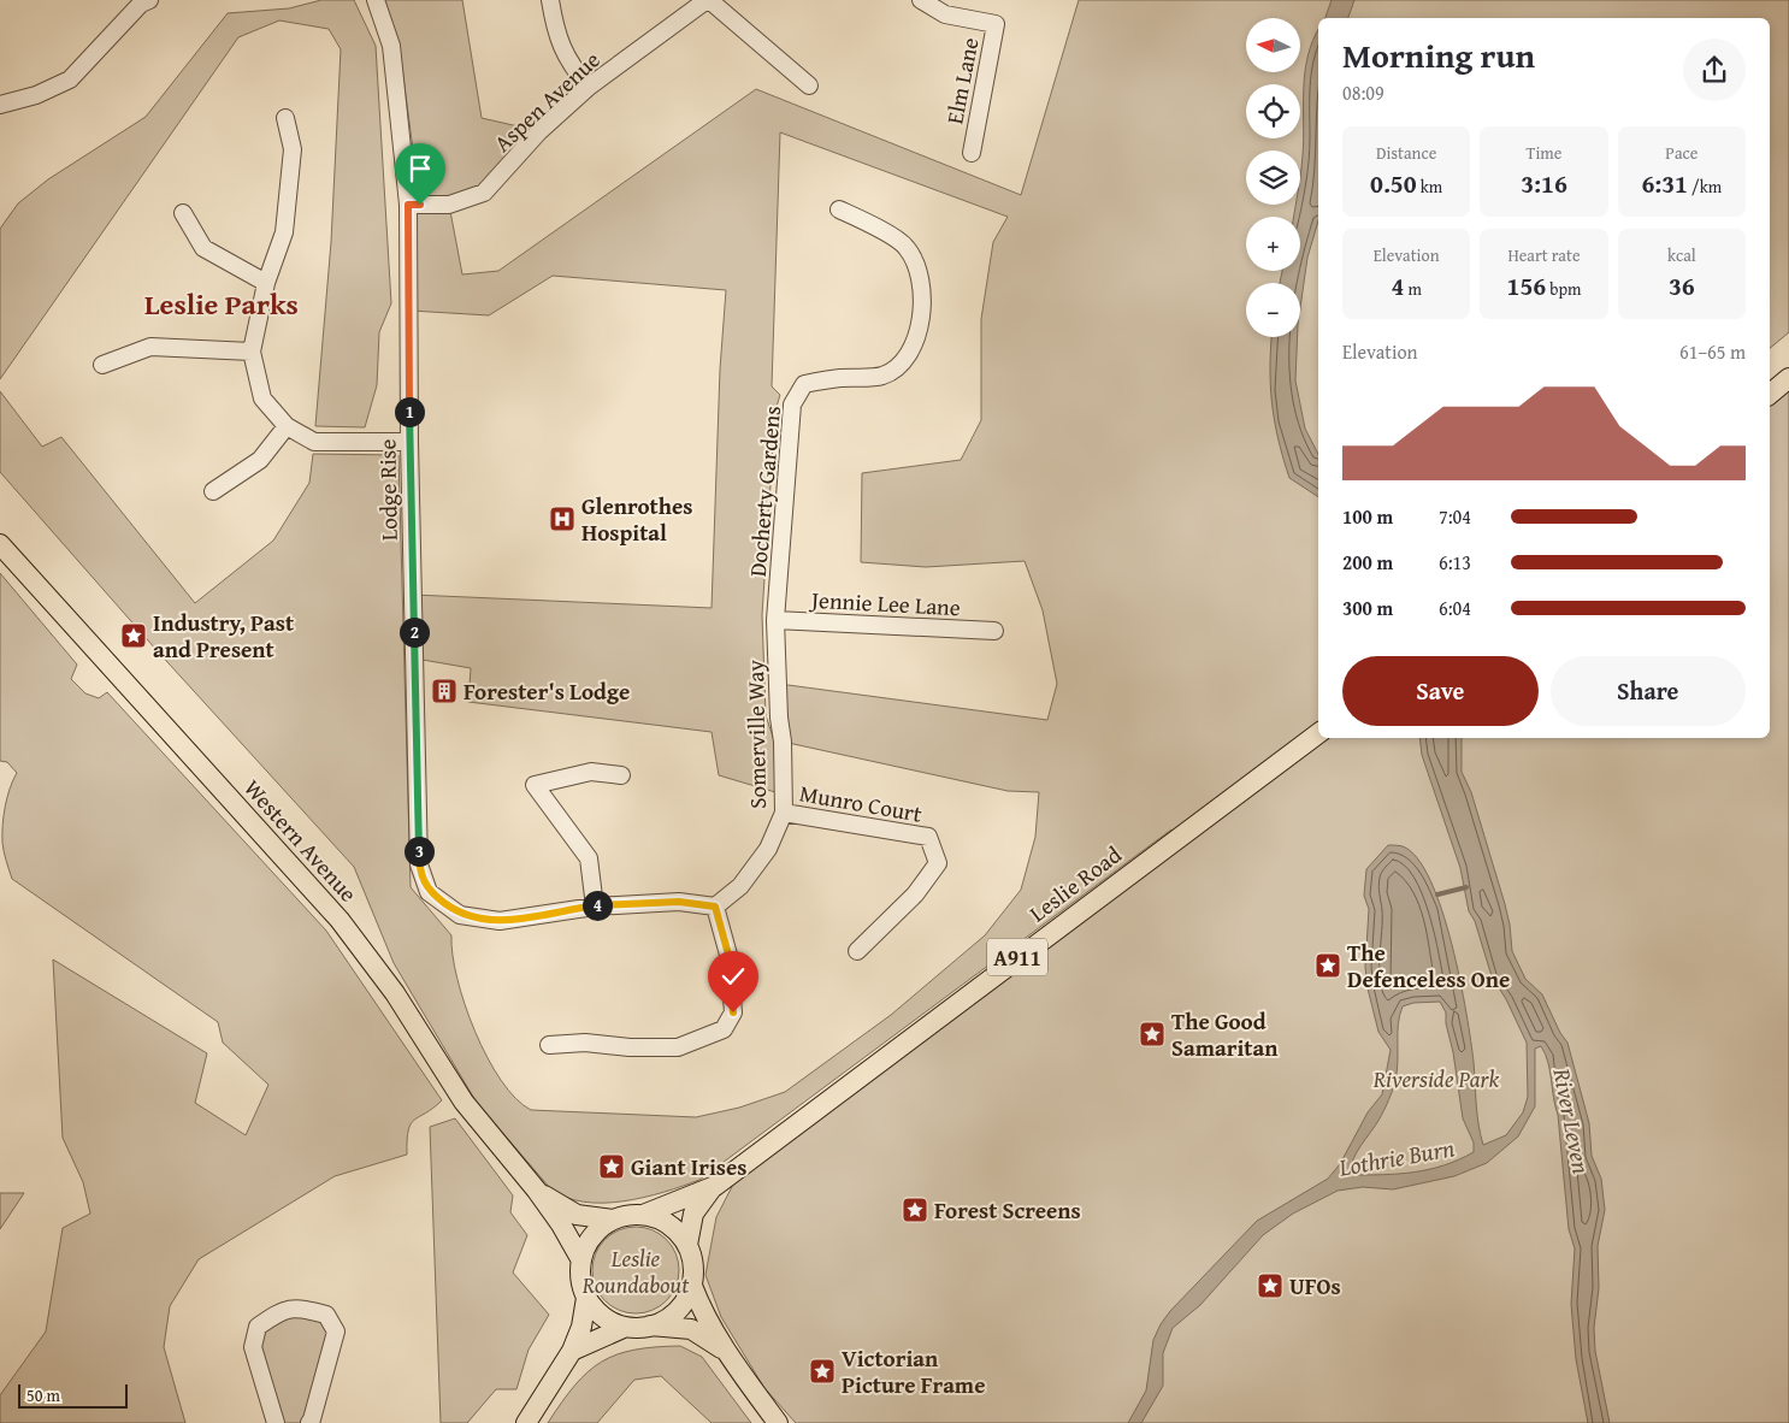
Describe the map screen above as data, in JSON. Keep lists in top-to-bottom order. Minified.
{"streets":{"main road":["Western Avenue","Leslie Road","A911"],"street":["Elm Lane","Aspen Avenue","Lodge Rise","Docherty Gardens","Jennie Lee Lane","Somerville Way","Munro Court"]},"crossings":[["Aspen Avenue","Lodge Rise"],["Docherty Gardens","Jennie Lee Lane"],["Docherty Gardens","Somerville Way"],["Jennie Lee Lane","Somerville Way"],["Somerville Way","Munro Court"],["Leslie Road","A911"]],"districts":["Leslie Parks"],"water":["River Leven","Lothrie Burn"],"parks":["Riverside Park","Leslie Roundabout"],"places":{"hospital":["Glenrothes Hospital"],"place":["Industry, Past and Present","The Defenceless One","The Good Samaritan","Giant Irises","Forest Screens","UFOs","Victorian Picture Frame"],"building":["Forester's Lodge"]},"scale_bar":"50 m","north":"left","page":{"map_buttons":["+","−"],"heading":["Morning run","08:09"],"stats":[["Distance","0.50 km"],["Time","3:16"],["Pace","6:31 /km"],["Elevation","4 m"],["Heart rate","156 bpm"],["kcal","36"]],"chart":["Elevation","61–65 m"],"pins":["1","2","3","4"],"list":[{"name":"100 m","note":"7:04"},{"name":"200 m","note":"6:13"},{"name":"300 m","note":"6:04"}],"buttons":["Save","Share"],"scale":"50 m"}}
